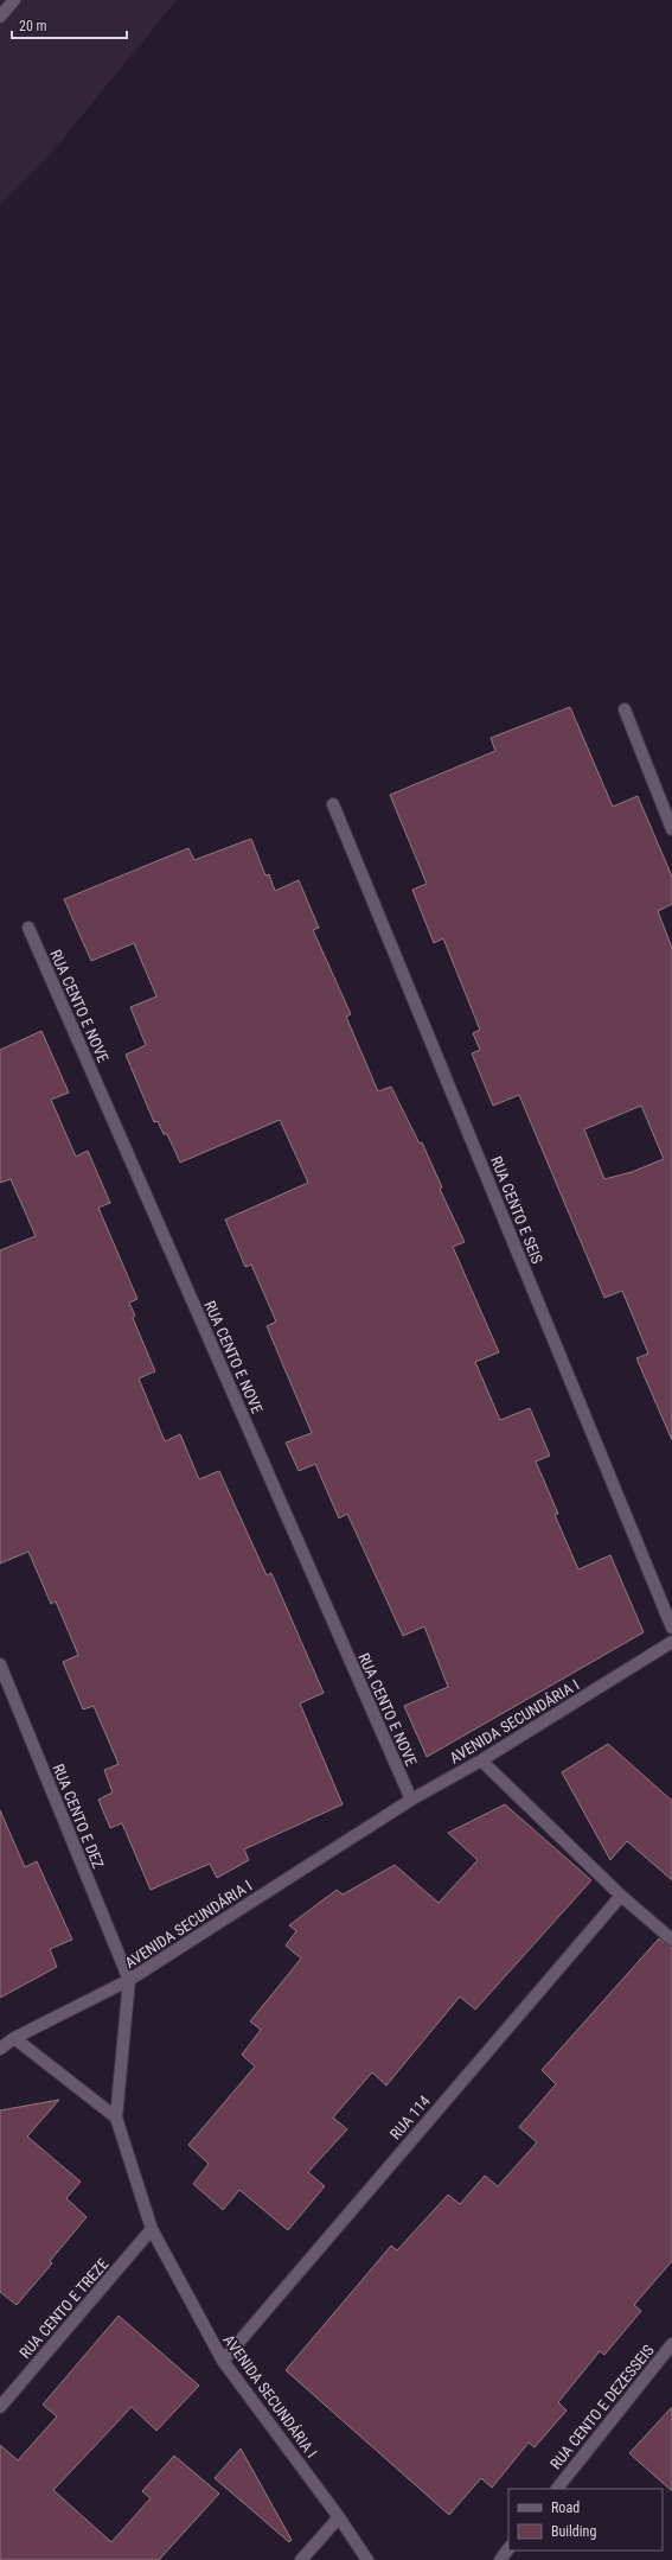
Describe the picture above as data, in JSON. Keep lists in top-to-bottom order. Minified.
{"streets":{"street":["RUA CENTO E NOVE","RUA CENTO E SEIS","AVENIDA SECUNDÁRIA I","RUA CENTO E DEZ","RUA 114","RUA CENTO E TREZE","RUA CENTO E DEZESSEIS"]},"crossings":[["RUA CENTO E NOVE","AVENIDA SECUNDÁRIA I"],["AVENIDA SECUNDÁRIA I","RUA CENTO E DEZ"],["AVENIDA SECUNDÁRIA I","RUA 114"],["AVENIDA SECUNDÁRIA I","RUA CENTO E TREZE"]],"legend":["Road","Building"],"scale_bar":"20 m"}
